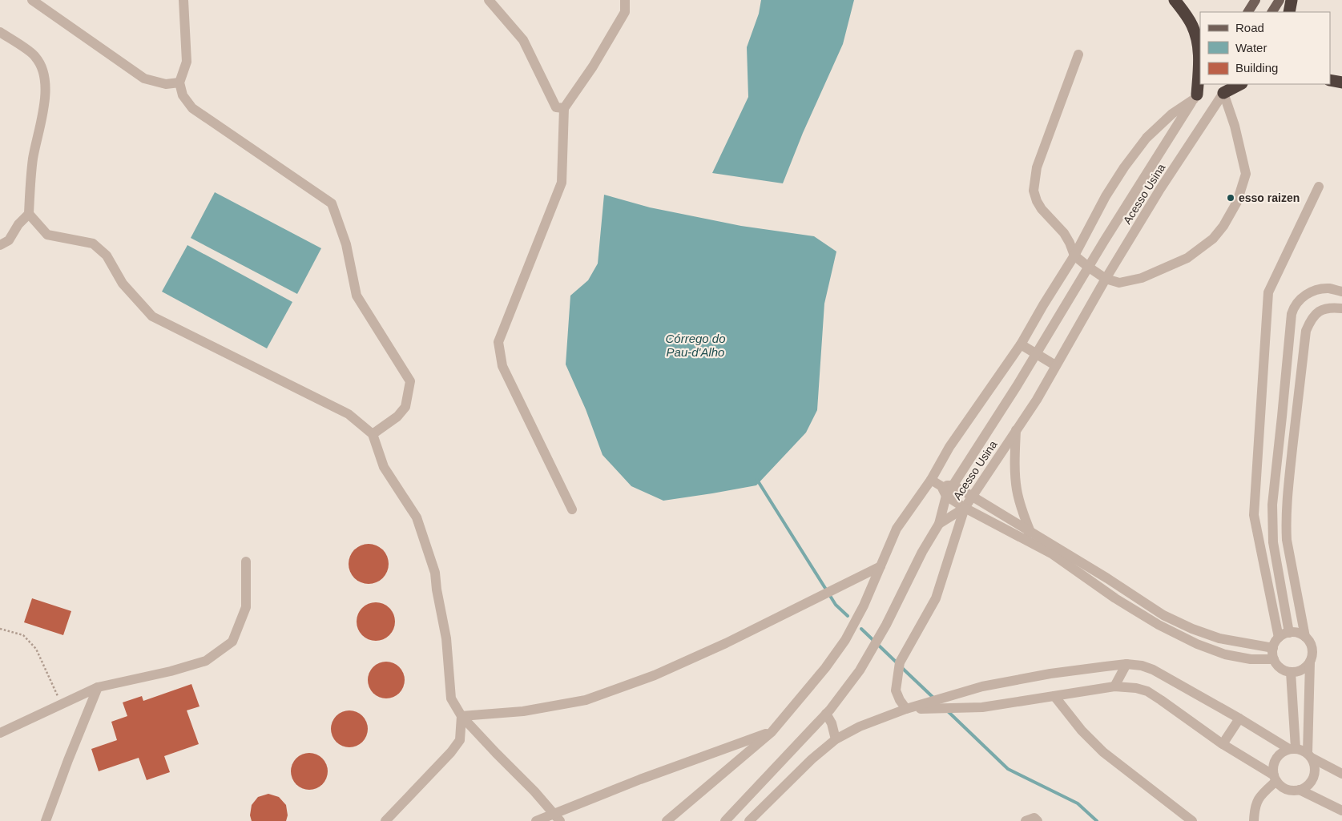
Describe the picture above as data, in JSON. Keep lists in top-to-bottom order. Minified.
{"streets":{"main road":["Acesso Usina"]},"water":["Córrego do Pau-d'Alho"],"places":["esso raizen"],"legend":["Road","Water","Building"]}
